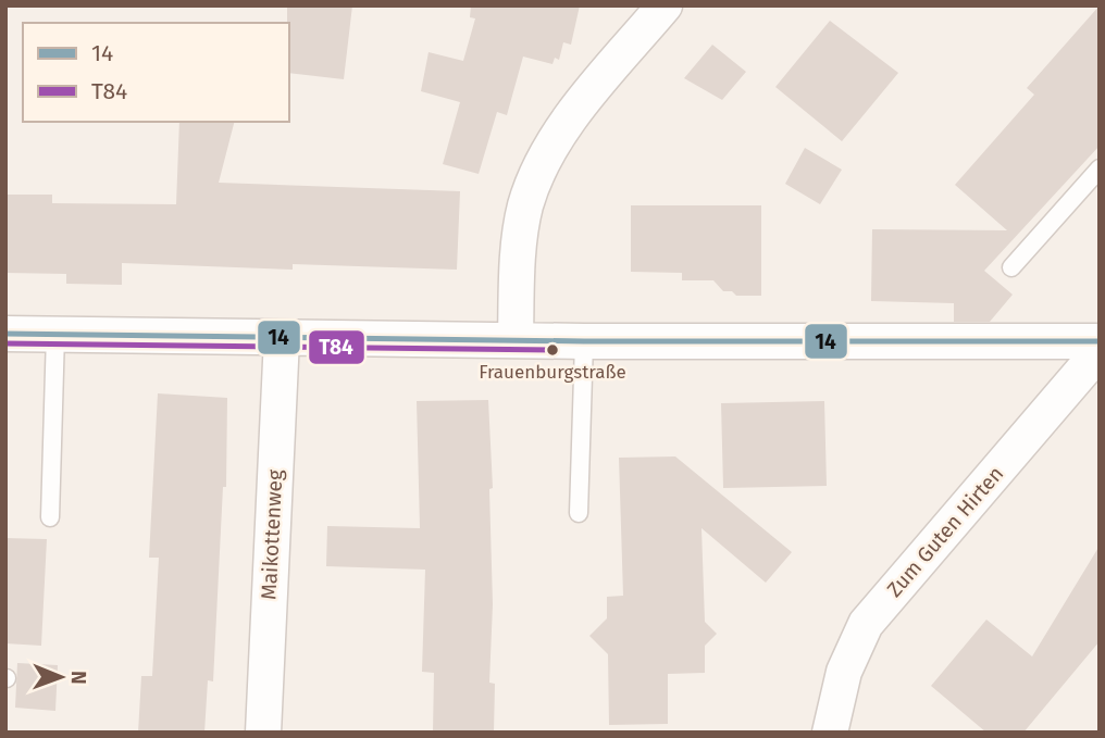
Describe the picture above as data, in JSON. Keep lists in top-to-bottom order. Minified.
{"streets":{"street":["Zum Guten Hirten","Maikottenweg"]},"places":["Frauenburgstraße"],"lines":["transit line 14","transit line T84"],"legend":["14","T84"],"north":"right"}
